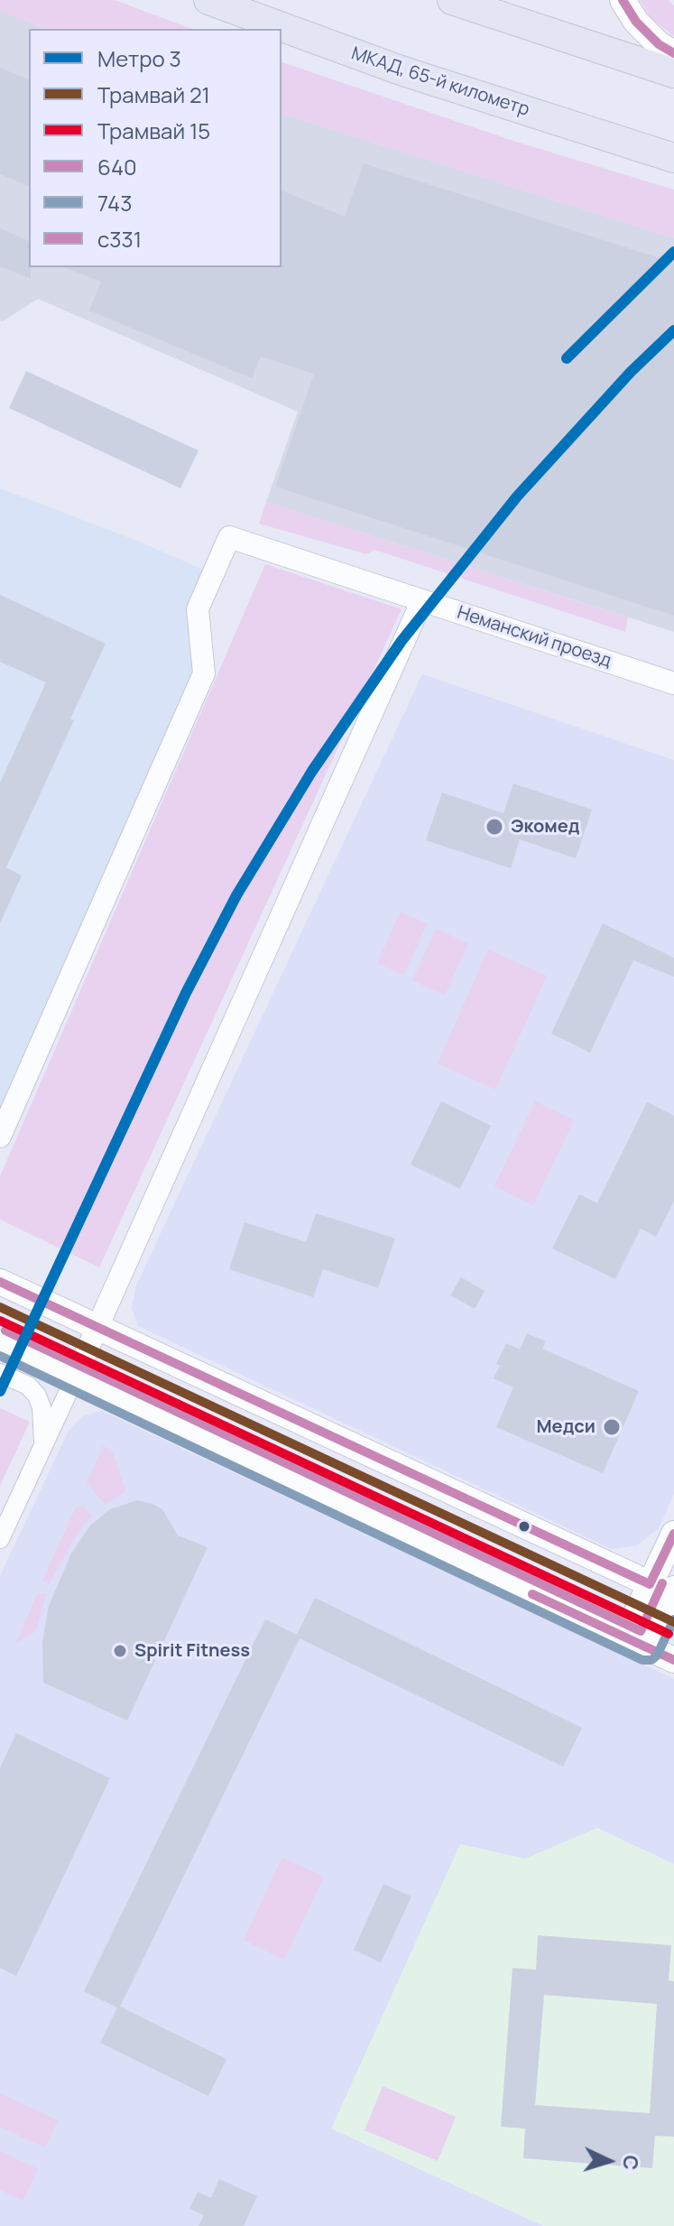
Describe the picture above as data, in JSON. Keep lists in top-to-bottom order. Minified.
{"streets":{"highway":["МКАД, 65-й километр"],"street":["Неманский проезд"]},"places":["Экомед","Медси","Spirit Fitness"],"lines":["transit line 640","metro line 3","tram line 21","tram line 15","transit line с331","transit line 743"],"legend":["Метро 3","Трамвай 21","Трамвай 15","640","743","с331"],"north":"right"}
